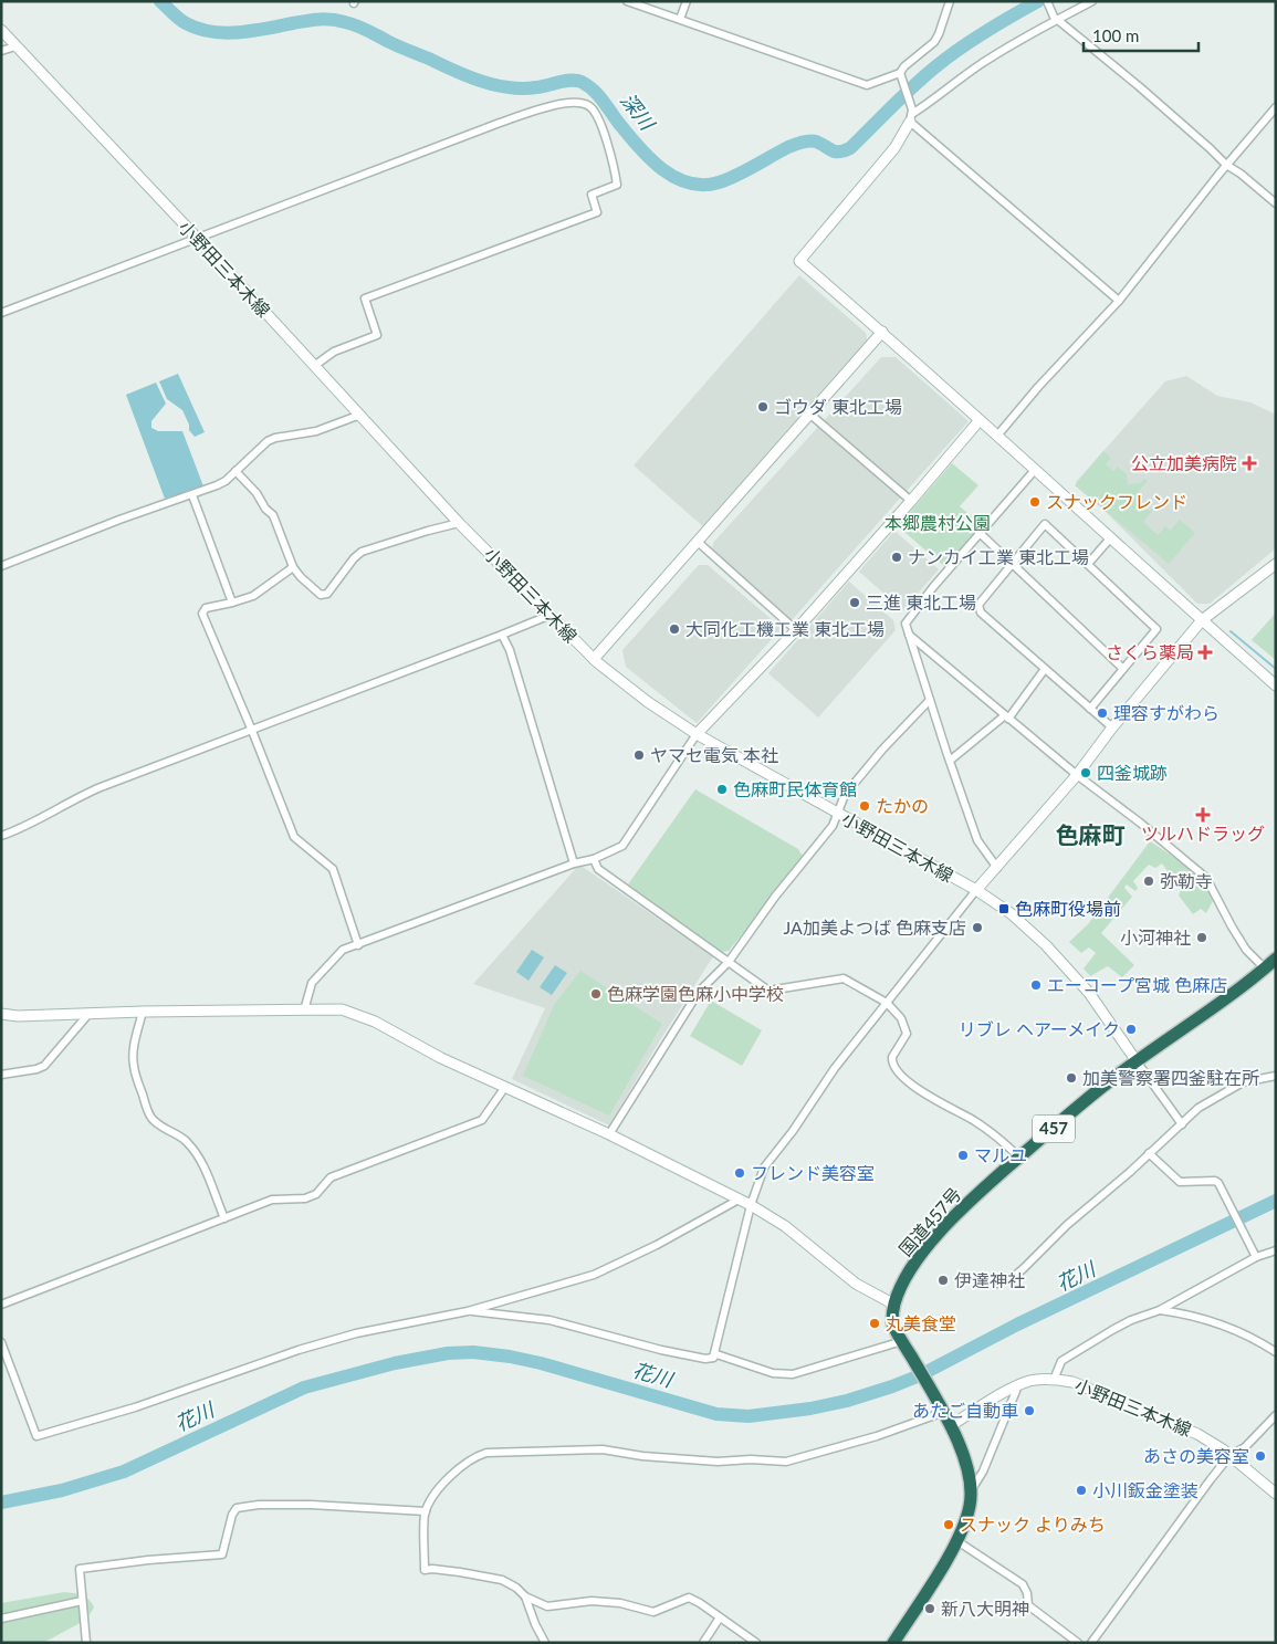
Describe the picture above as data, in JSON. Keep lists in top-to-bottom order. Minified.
{"streets":{"highway":["457","国道457号"],"street":["小野田三本木線"]},"crossings":[["小野田三本木線","国道457号"]],"districts":["色麻町"],"water":["深川","花川"],"parks":["本郷農村公園"],"places":{"other":["ゴウダ 東北工場","スナックフレンド","ナンカイ工業 東北工場","三進 東北工場","大同化工機工業 東北工場","理容すがわら","ヤマセ電気 本社","四釜城跡","色麻町民体育館","たかの","弥勒寺","JA加美よつば 色麻支店","小河神社","エーコープ宮城 色麻店","色麻学園色麻小中学校","リブレ ヘアーメイク","加美警察署四釜駐在所","マルユ","フレンド美容室","伊達神社","丸美食堂","あたご自動車","あさの美容室","小川鈑金塗装","スナック よりみち","新八大明神"],"health":["公立加美病院","さくら薬局","ツルハドラッグ"],"transit":["色麻町役場前"]},"scale_bar":"100 m"}
